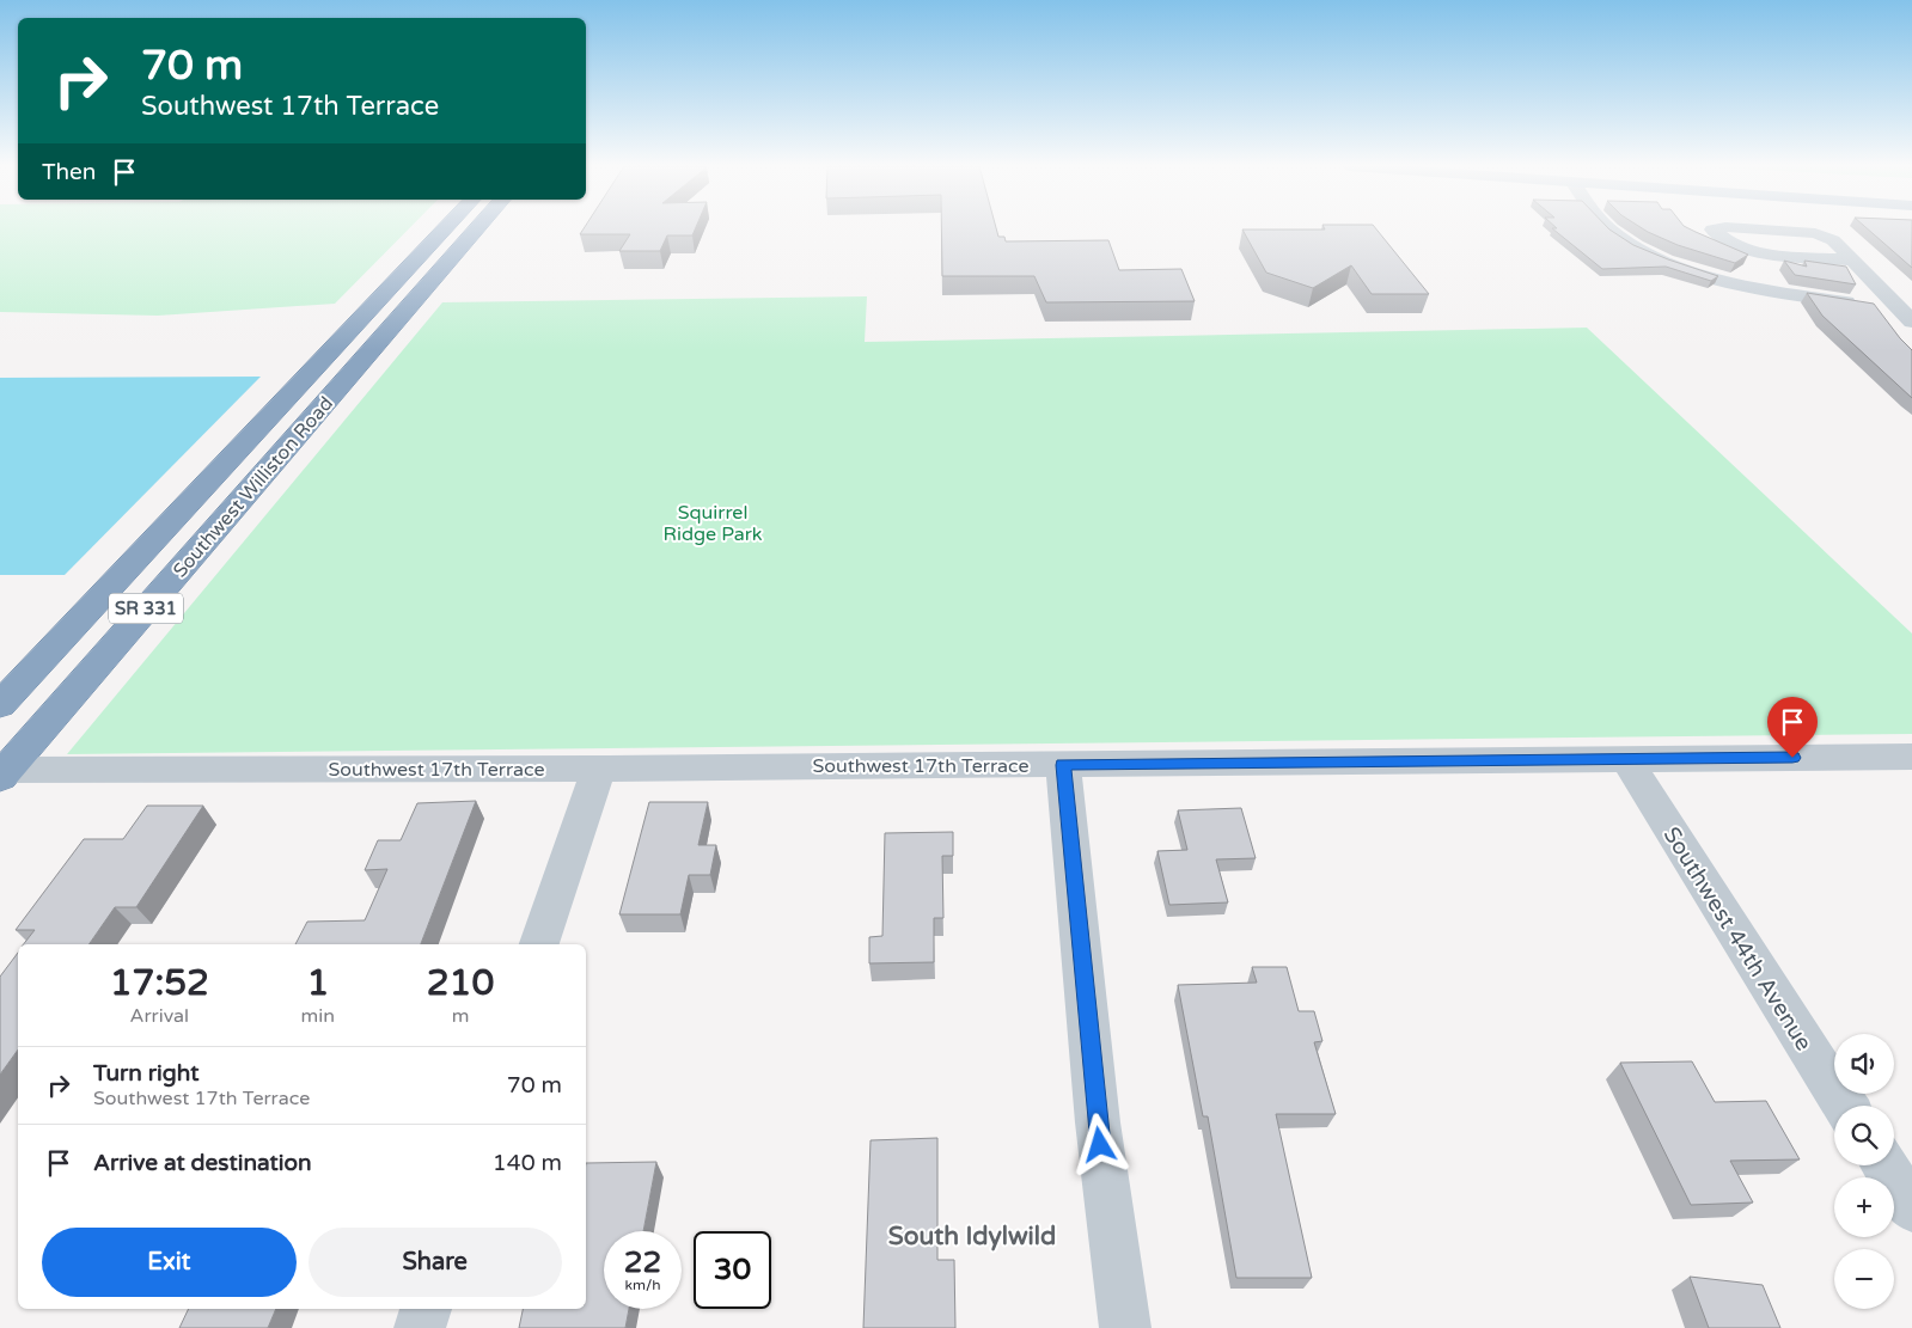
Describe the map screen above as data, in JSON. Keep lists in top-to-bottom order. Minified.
{"streets":{"highway":["Southwest Williston Road","SR 331"],"street":["Southwest 17th Terrace","Southwest 44th Avenue"]},"crossings":[["Southwest Williston Road","Southwest 17th Terrace"],["Southwest 17th Terrace","Southwest 44th Avenue"]],"districts":["South Idylwild"],"parks":["Squirrel Ridge Park"],"page":{"turn":["70 m","Southwest 17th Terrace"],"then":"Then","eta":["17:52","Arrival","1","min","210","m"],"map_buttons":["+","−"],"list":[{"name":"Turn right","note":"Southwest 17th Terrace","value":"70 m"},{"name":"Arrive at destination","value":"140 m"}],"buttons":["Exit","Share"],"speed":"22 km/h","limit":"30"}}
